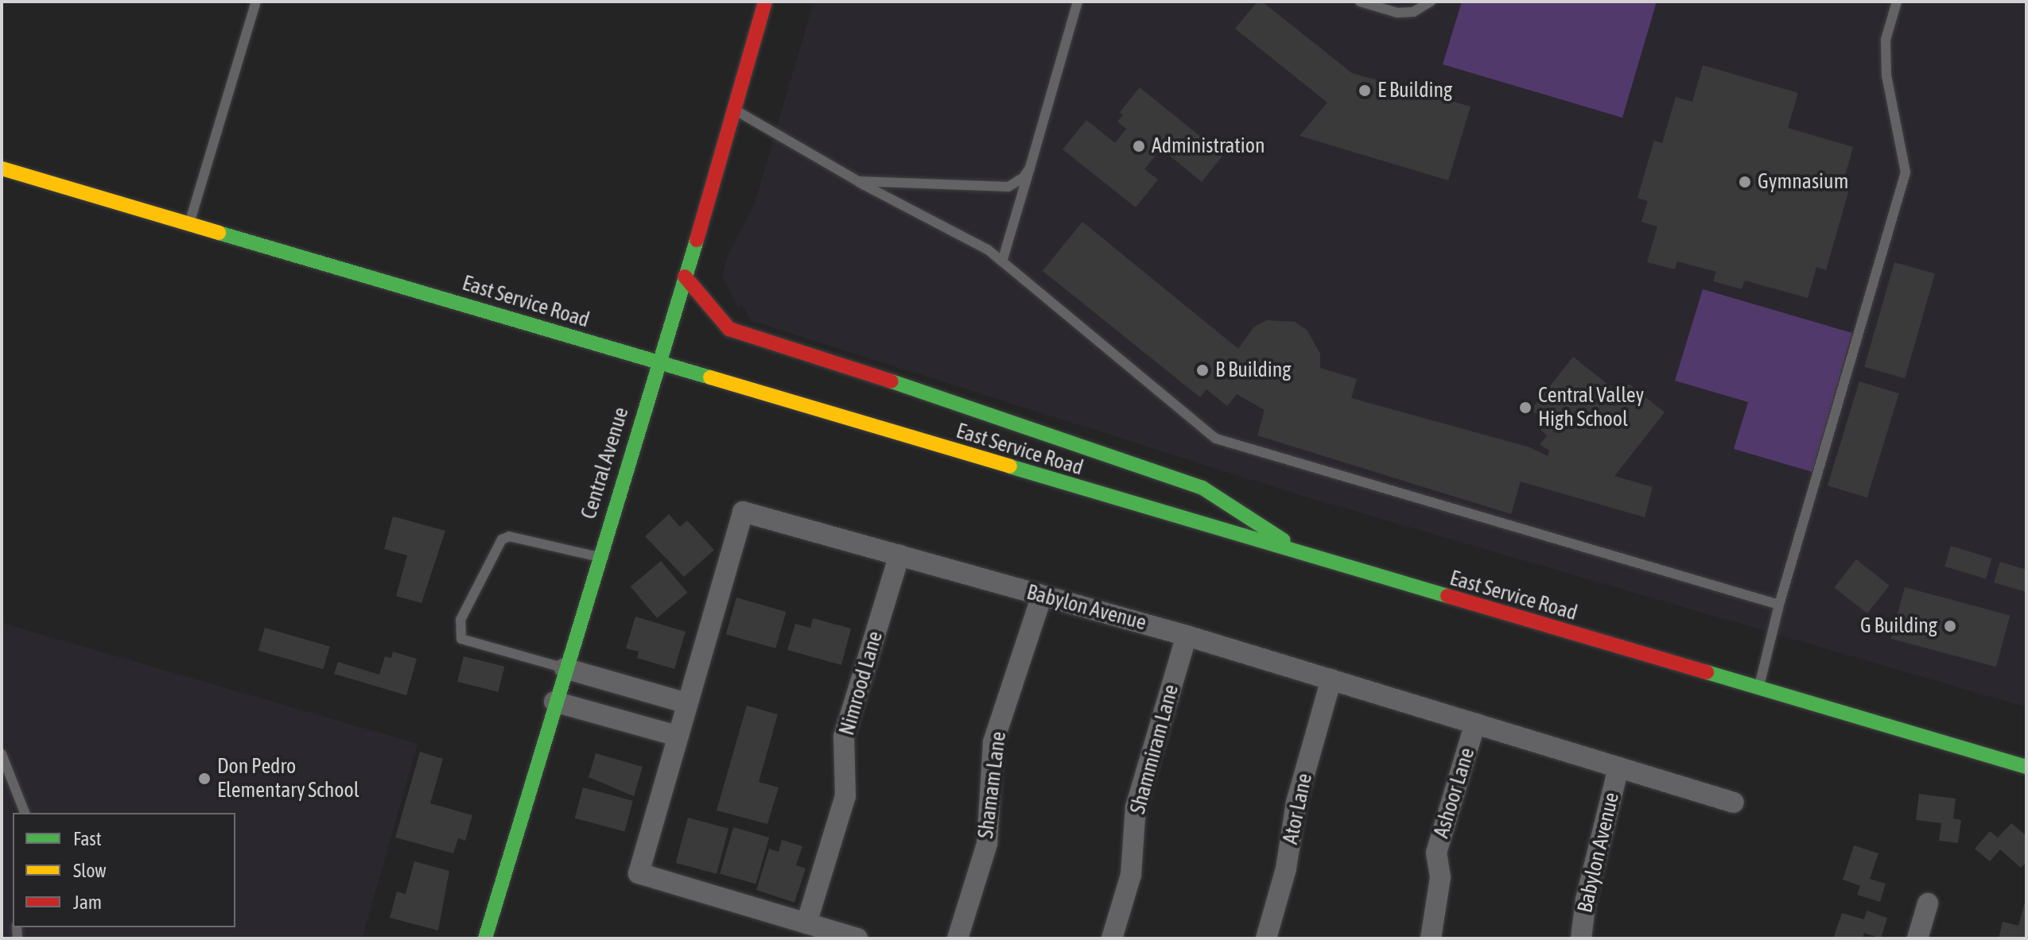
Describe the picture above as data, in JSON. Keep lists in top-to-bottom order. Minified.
{"streets":{"street":["East Service Road","Central Avenue","Babylon Avenue","Nimrood Lane","Shammiram Lane","Shamam Lane","Ashoor Lane","Ator Lane"]},"crossings":[["East Service Road","Central Avenue"],["Babylon Avenue","Nimrood Lane"],["Babylon Avenue","Shammiram Lane"],["Babylon Avenue","Shamam Lane"],["Babylon Avenue","Ashoor Lane"],["Babylon Avenue","Ator Lane"]],"places":["E Building","Administration","Gymnasium","B Building","Central Valley High School","G Building","Don Pedro Elementary School"],"legend":["Fast","Slow","Jam"]}
